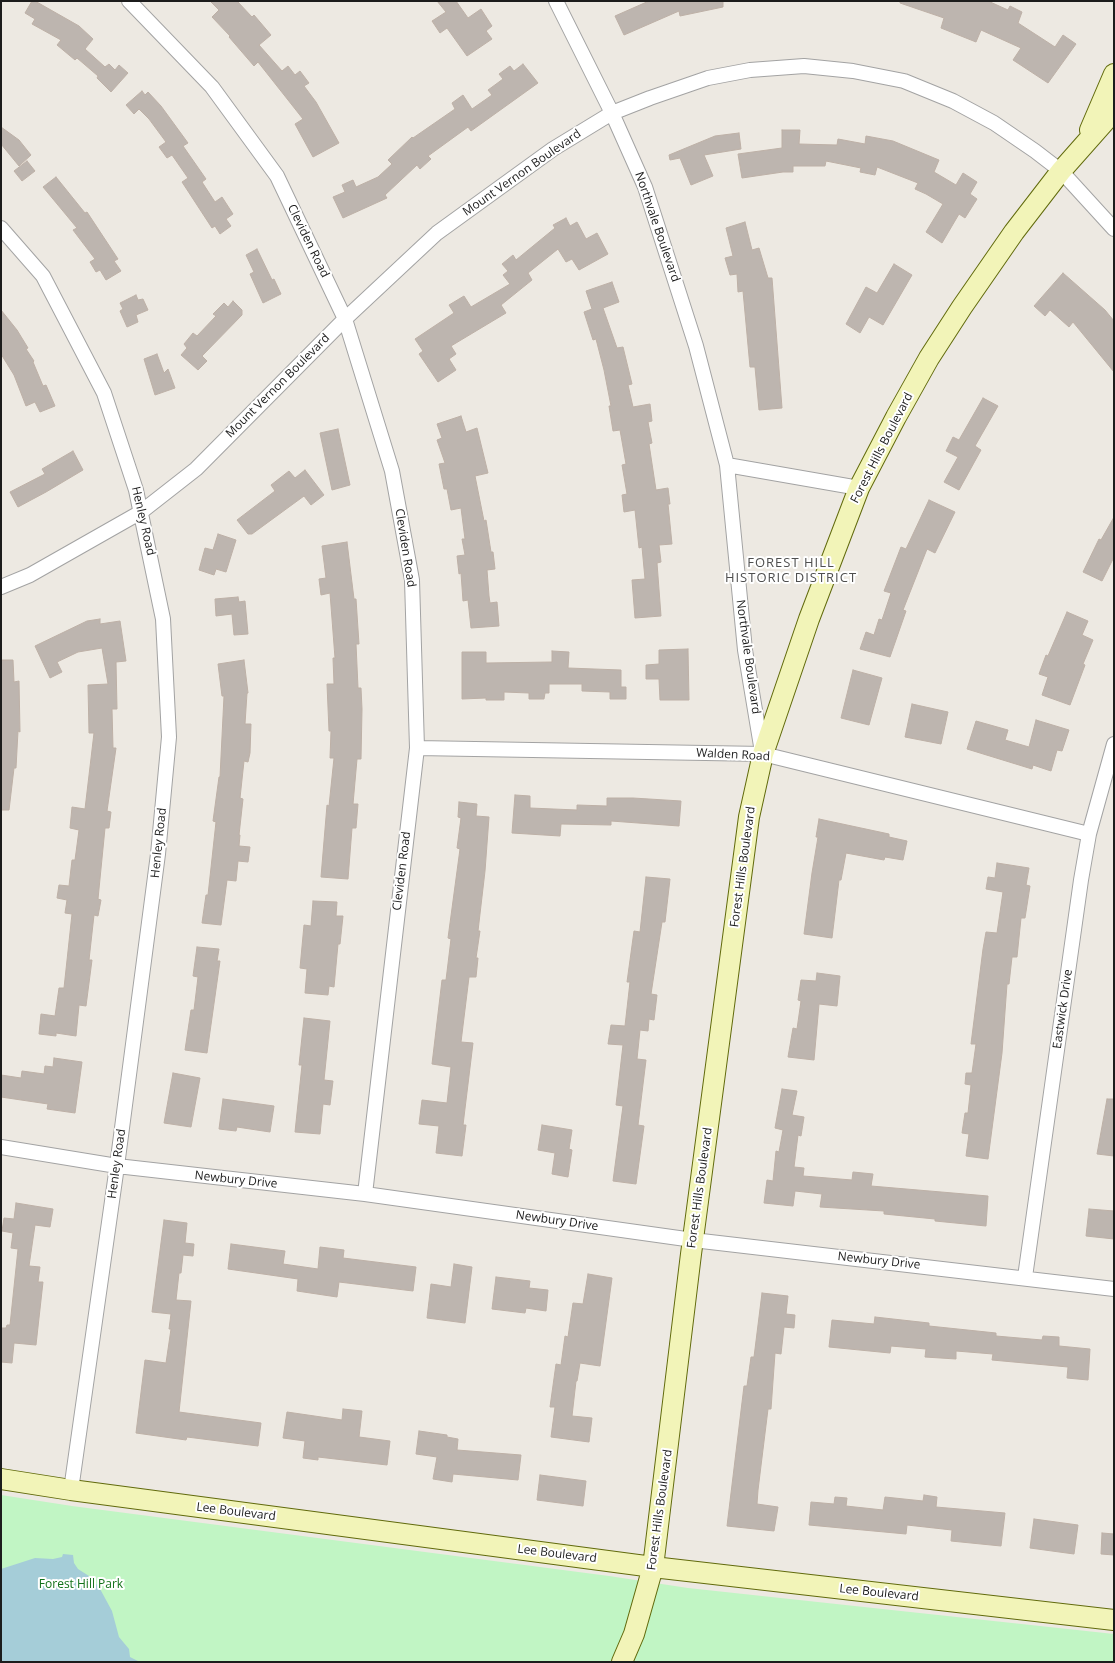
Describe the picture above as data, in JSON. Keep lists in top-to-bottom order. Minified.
{"streets":{"street":["Mount Vernon Boulevard","Northvale Boulevard","Cleviden Road","Forest Hills Boulevard","Henley Road","Walden Road","Eastwick Drive","Newbury Drive","Lee Boulevard"]},"crossings":[["Mount Vernon Boulevard","Northvale Boulevard"],["Mount Vernon Boulevard","Cleviden Road"],["Mount Vernon Boulevard","Forest Hills Boulevard"],["Mount Vernon Boulevard","Henley Road"],["Northvale Boulevard","Forest Hills Boulevard"],["Northvale Boulevard","Walden Road"],["Cleviden Road","Walden Road"],["Cleviden Road","Newbury Drive"],["Forest Hills Boulevard","Walden Road"],["Forest Hills Boulevard","Newbury Drive"],["Forest Hills Boulevard","Lee Boulevard"],["Henley Road","Newbury Drive"],["Henley Road","Lee Boulevard"],["Walden Road","Eastwick Drive"],["Eastwick Drive","Newbury Drive"]],"districts":["FOREST HILL HISTORIC DISTRICT"],"parks":["Forest Hill Park"]}
